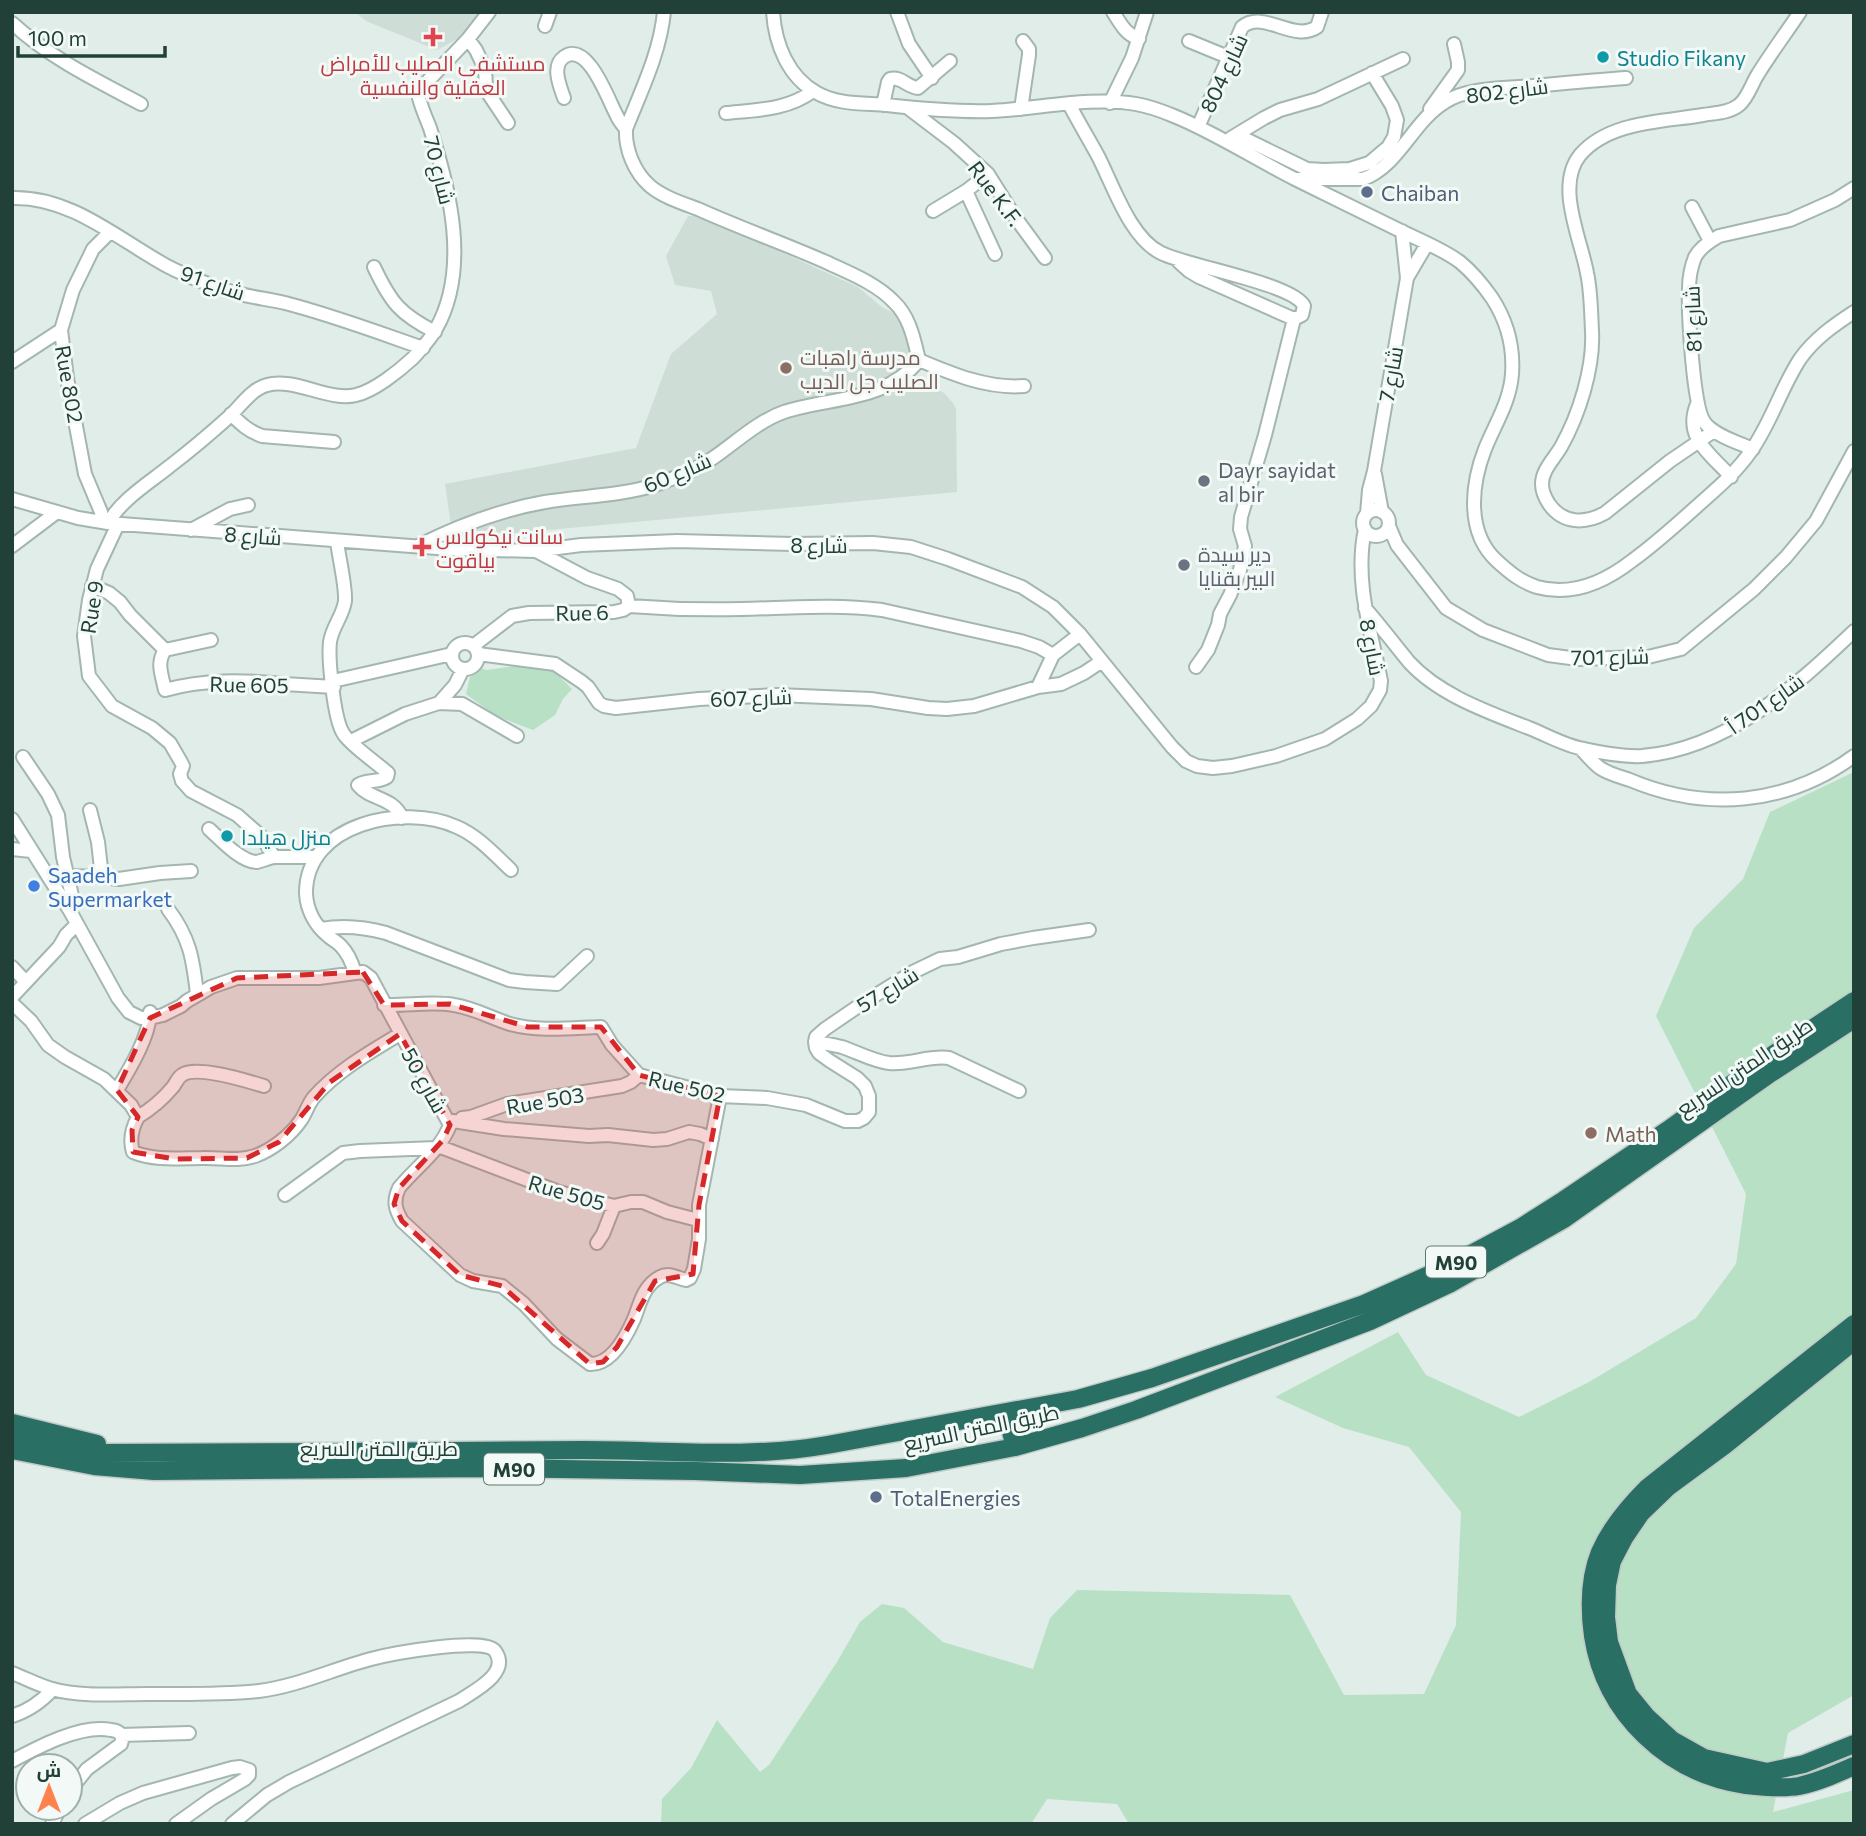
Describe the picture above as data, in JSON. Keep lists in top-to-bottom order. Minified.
{"streets":{"highway":["طريق المتن السريع","M90"],"street":["شارع 804","شارع 802","شارع 70","Rue K.F.","شارع 91","شارع 81","شارع 7","Rue 802","شارع 60","شارع 8","Rue 9","Rue 6","شارع 701","Rue 605","شارع 607","شارع 701 أ","شارع 57","شارع 50","Rue 502","Rue 503","Rue 505"]},"crossings":[["شارع 70","شارع 91"],["شارع 70","Rue 9"],["شارع 91","Rue 802"],["شارع 7","شارع 8"],["شارع 7","شارع 701"],["Rue 802","شارع 8"],["Rue 802","Rue 9"],["شارع 60","شارع 8"],["شارع 8","Rue 9"],["شارع 8","Rue 6"],["شارع 8","شارع 701"],["شارع 8","شارع 607"],["Rue 6","Rue 605"],["Rue 6","شارع 607"],["Rue 605","شارع 607"],["شارع 57","Rue 502"],["شارع 50","Rue 502"],["شارع 50","Rue 503"],["شارع 50","Rue 505"],["Rue 502","Rue 503"]],"places":{"health":["مستشفى الصليب للأمراض العقلية والنفسية","سانت نيكولاس بياقوت"],"other":["Studio Fikany","Chaiban","مدرسة راهبات الصليب جل الديب","Dayr sayidat al bir","دير سيدة البير بقنايا","منزل هيلدا","Saadeh Supermarket","Math","TotalEnergies"]},"scale_bar":"100 m","north":"top"}
